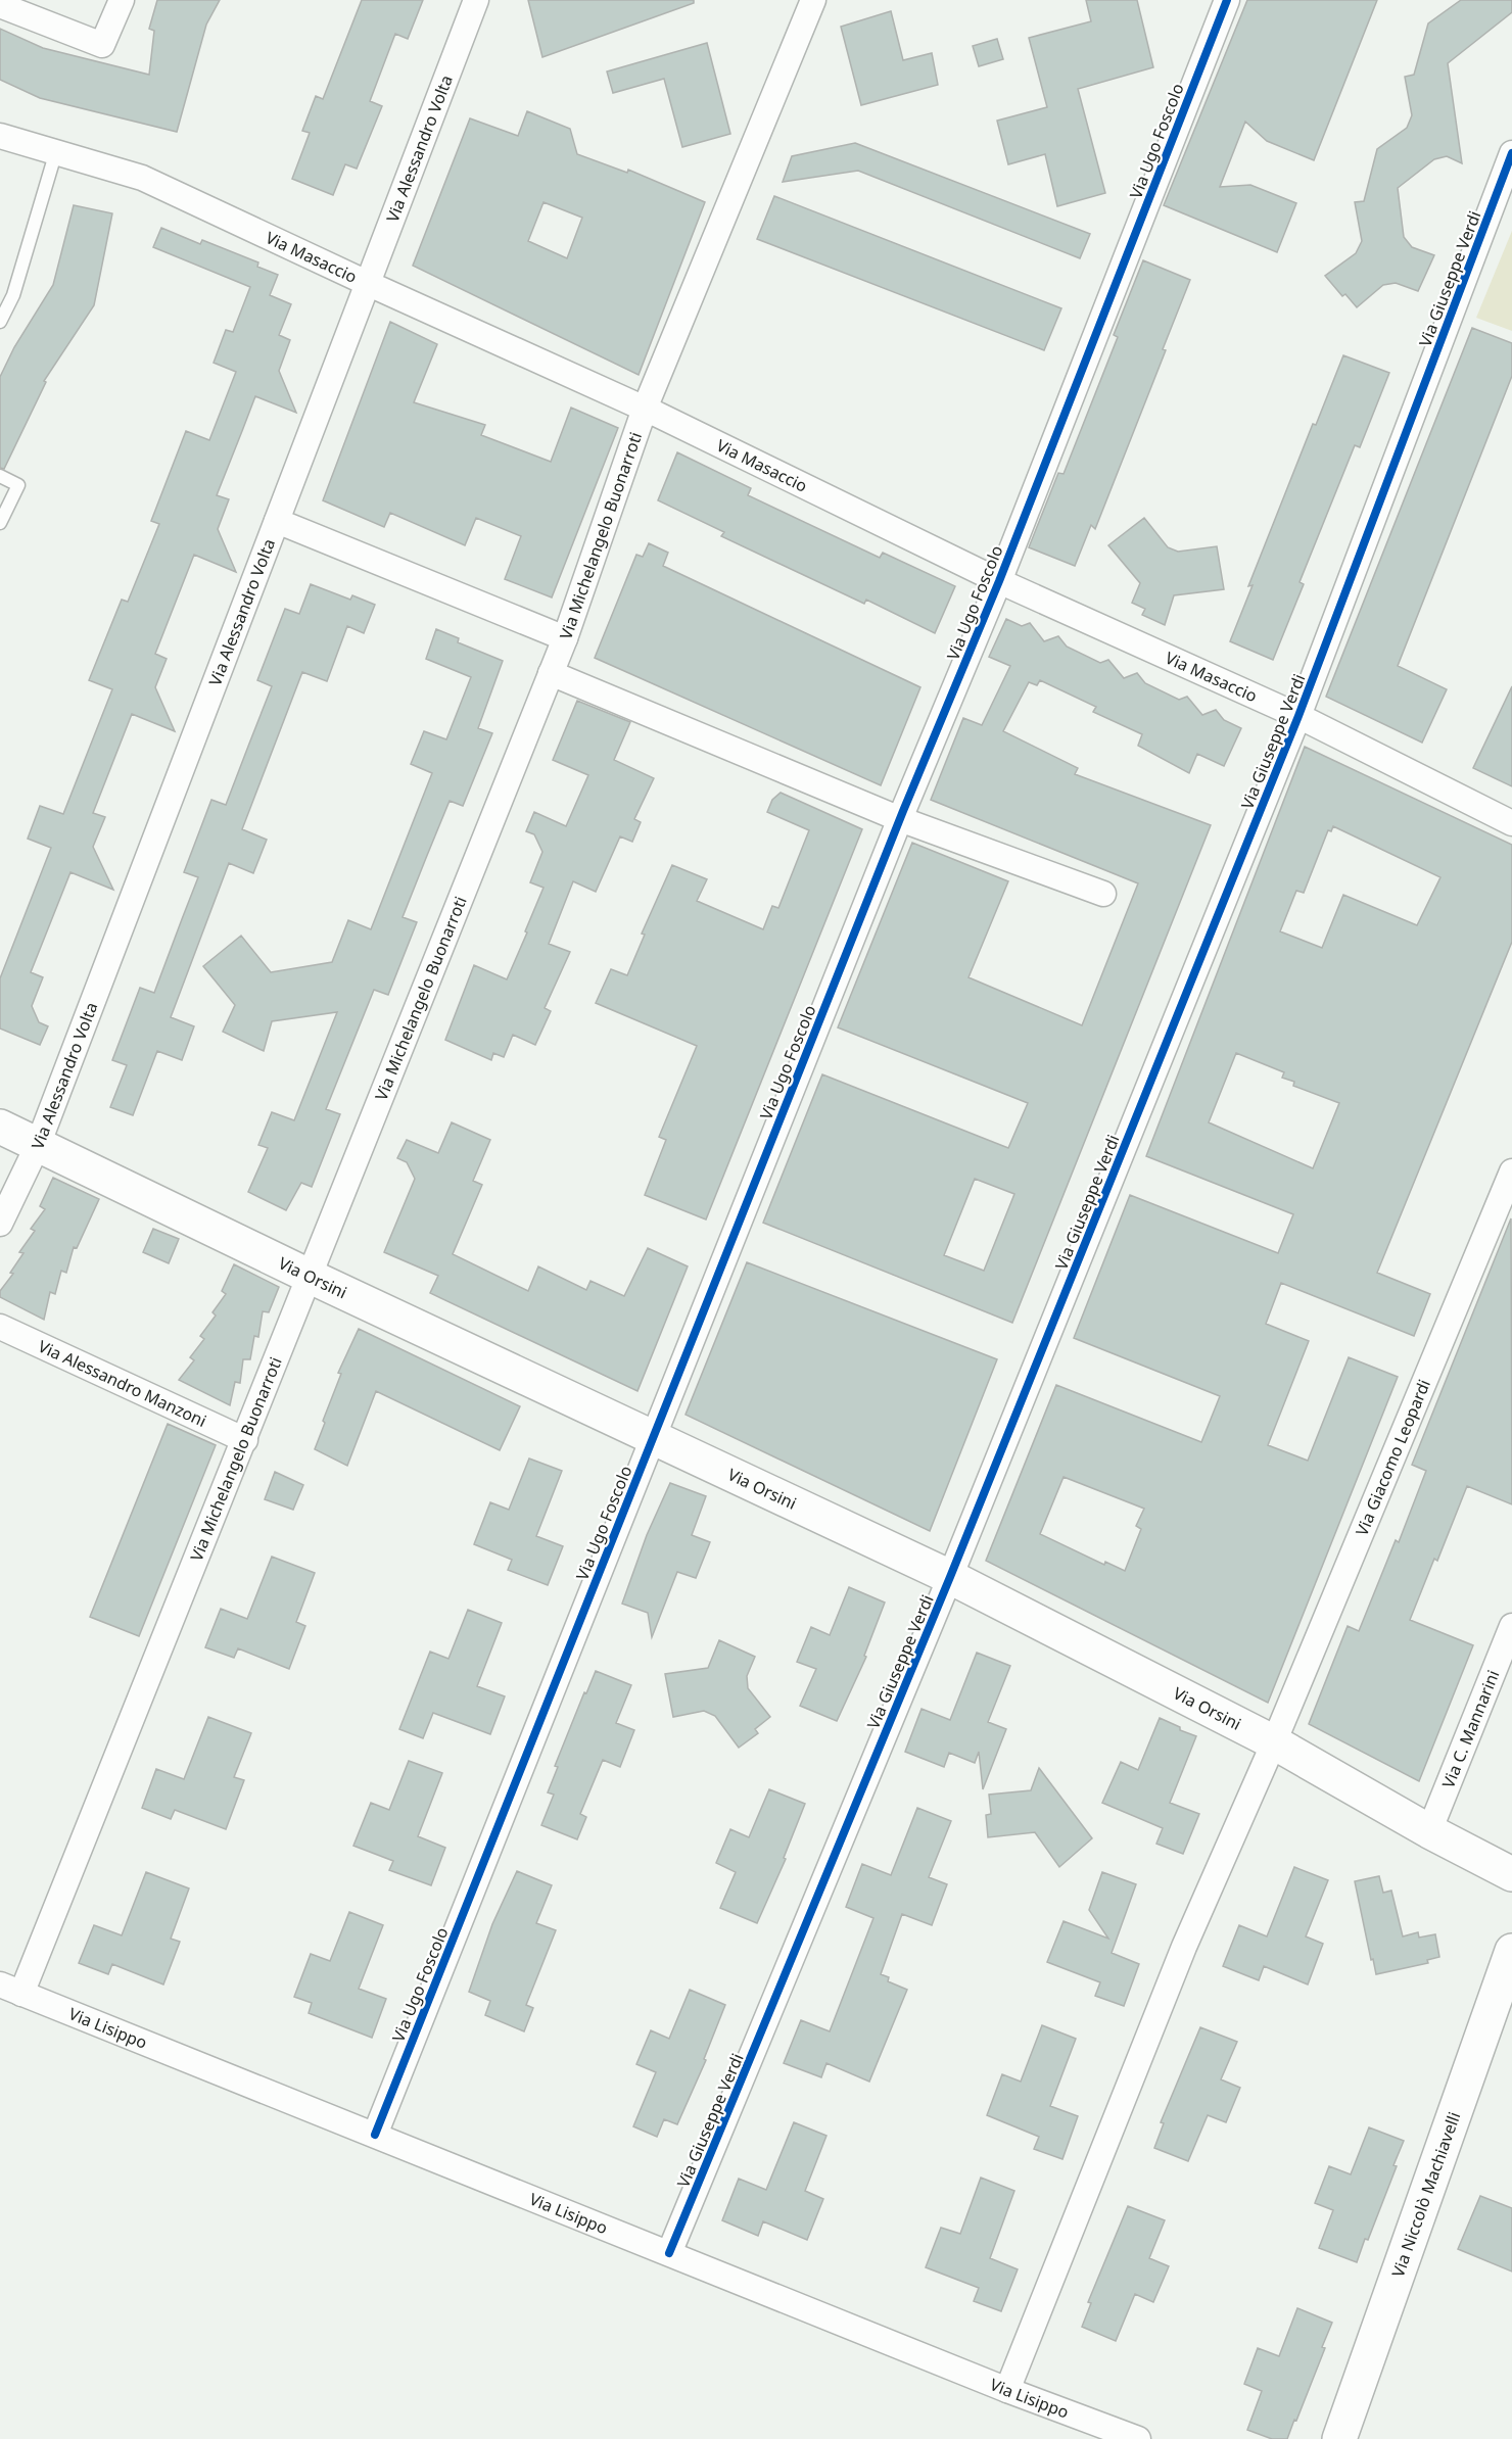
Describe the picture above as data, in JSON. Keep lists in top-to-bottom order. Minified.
{"streets":{"main road":["Via Orsini","Via Niccolò Machiavelli"],"street":["Via Ugo Foscolo","Via Alessandro Volta","Via Masaccio","Via Giuseppe Verdi","Via Michelangelo Buonarroti","Via Alessandro Manzoni","Via Giacomo Leopardi","Via C. Mannarini","Via Lisippo"]},"crossings":[["Via Ugo Foscolo","Via Masaccio"],["Via Ugo Foscolo","Via Orsini"],["Via Ugo Foscolo","Via Lisippo"],["Via Alessandro Volta","Via Masaccio"],["Via Alessandro Volta","Via Orsini"],["Via Masaccio","Via Giuseppe Verdi"],["Via Masaccio","Via Michelangelo Buonarroti"],["Via Giuseppe Verdi","Via Orsini"],["Via Giuseppe Verdi","Via Lisippo"],["Via Michelangelo Buonarroti","Via Orsini"],["Via Michelangelo Buonarroti","Via Alessandro Manzoni"],["Via Michelangelo Buonarroti","Via Lisippo"],["Via Orsini","Via Giacomo Leopardi"],["Via Orsini","Via C. Mannarini"],["Via Giacomo Leopardi","Via Lisippo"]]}
